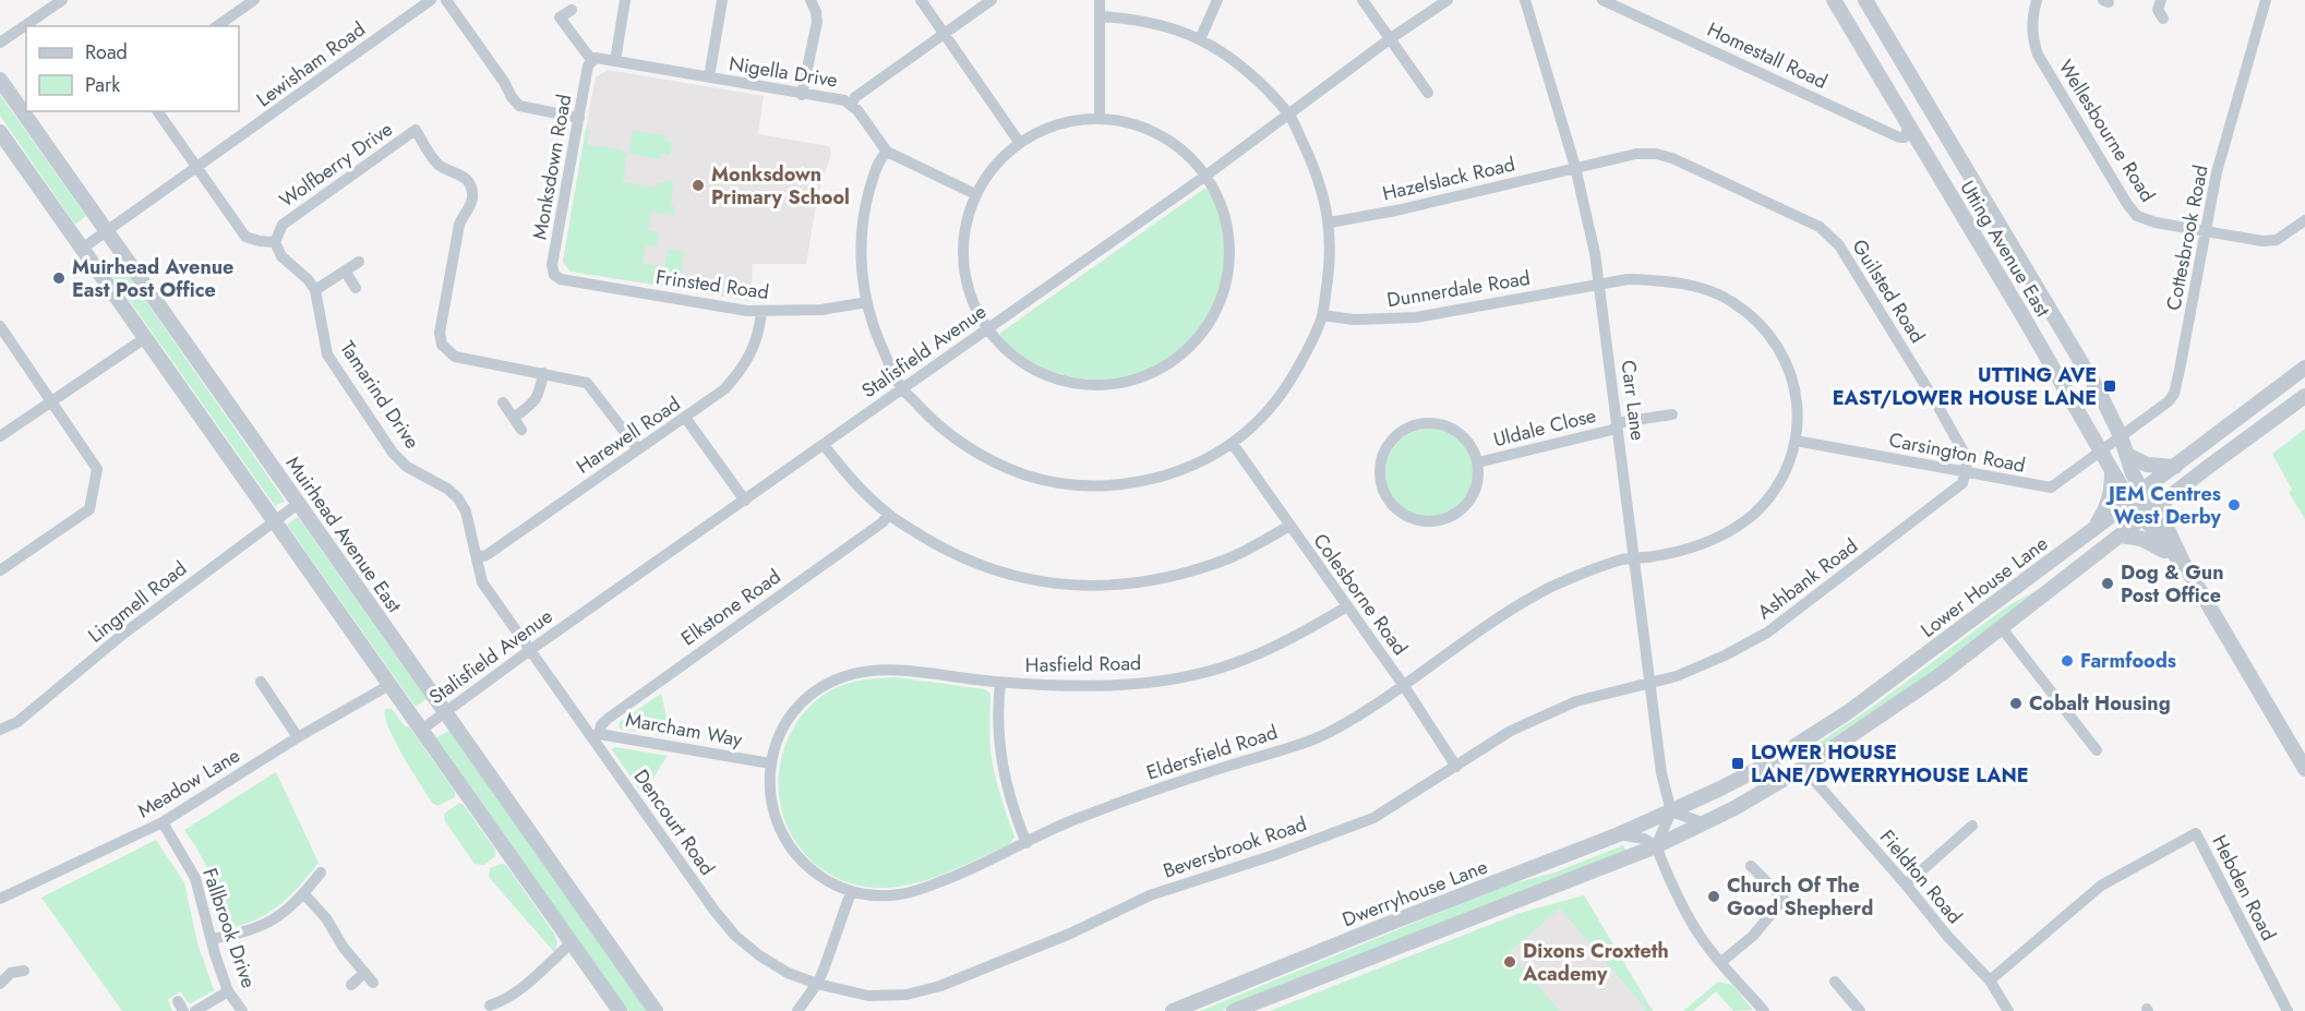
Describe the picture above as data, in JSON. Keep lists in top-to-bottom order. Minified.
{"streets":{"street":["Homestall Road","Lewisham Road","Nigella Drive","Wellesbourne Road","Wolfberry Drive","Monksdown Road","Hazelslack Road","Cottesbrook Road","Utting Avenue East","Frinsted Road","Dunnerdale Road","Guilsted Road","Stalisfield Avenue","Tamarind Drive","Carr Lane","Uldale Close","Harewell Road","Carsington Road","Muirhead Avenue East","Ashbank Road","Lower House Lane","Colesborne Road","Lingmell Road","Elkstone Road","Hasfield Road","Marcham Way","Eldersfield Road","Meadow Lane","Dencourt Road","Beversbrook Road","Fieldton Road","Hebden Road","Dwerryhouse Lane","Fallbrook Drive"]},"crossings":[["Homestall Road","Utting Avenue East"],["Lewisham Road","Muirhead Avenue East"],["Nigella Drive","Monksdown Road"],["Wellesbourne Road","Cottesbrook Road"],["Wolfberry Drive","Harewell Road"],["Monksdown Road","Frinsted Road"],["Hazelslack Road","Guilsted Road"],["Hazelslack Road","Carr Lane"],["Cottesbrook Road","Utting Avenue East"],["Cottesbrook Road","Carsington Road"],["Utting Avenue East","Carsington Road"],["Utting Avenue East","Lower House Lane"],["Frinsted Road","Harewell Road"],["Dunnerdale Road","Carr Lane"],["Dunnerdale Road","Carsington Road"],["Dunnerdale Road","Eldersfield Road"],["Guilsted Road","Carr Lane"],["Guilsted Road","Carsington Road"],["Guilsted Road","Ashbank Road"],["Stalisfield Avenue","Tamarind Drive"],["Stalisfield Avenue","Muirhead Avenue East"],["Stalisfield Avenue","Dencourt Road"],["Tamarind Drive","Harewell Road"],["Tamarind Drive","Dencourt Road"],["Carr Lane","Uldale Close"],["Carr Lane","Ashbank Road"],["Carr Lane","Lower House Lane"],["Carr Lane","Eldersfield Road"],["Carr Lane","Beversbrook Road"],["Carr Lane","Dwerryhouse Lane"],["Carsington Road","Ashbank Road"],["Carsington Road","Eldersfield Road"],["Muirhead Avenue East","Lingmell Road"],["Ashbank Road","Beversbrook Road"],["Lower House Lane","Dwerryhouse Lane"],["Colesborne Road","Hasfield Road"],["Colesborne Road","Eldersfield Road"],["Colesborne Road","Beversbrook Road"],["Elkstone Road","Marcham Way"],["Elkstone Road","Dencourt Road"],["Hasfield Road","Marcham Way"],["Hasfield Road","Eldersfield Road"],["Marcham Way","Dencourt Road"],["Meadow Lane","Fallbrook Drive"],["Dencourt Road","Beversbrook Road"],["Fieldton Road","Hebden Road"]],"places":{"other":["Monksdown Primary School","Muirhead Avenue East Post Office","JEM Centres West Derby","Dog & Gun Post Office","Farmfoods","Cobalt Housing","Church Of The Good Shepherd","Dixons Croxteth Academy"],"transit":["UTTING AVE EAST/LOWER HOUSE LANE","LOWER HOUSE LANE/DWERRYHOUSE LANE"]},"legend":["Road","Park"]}
